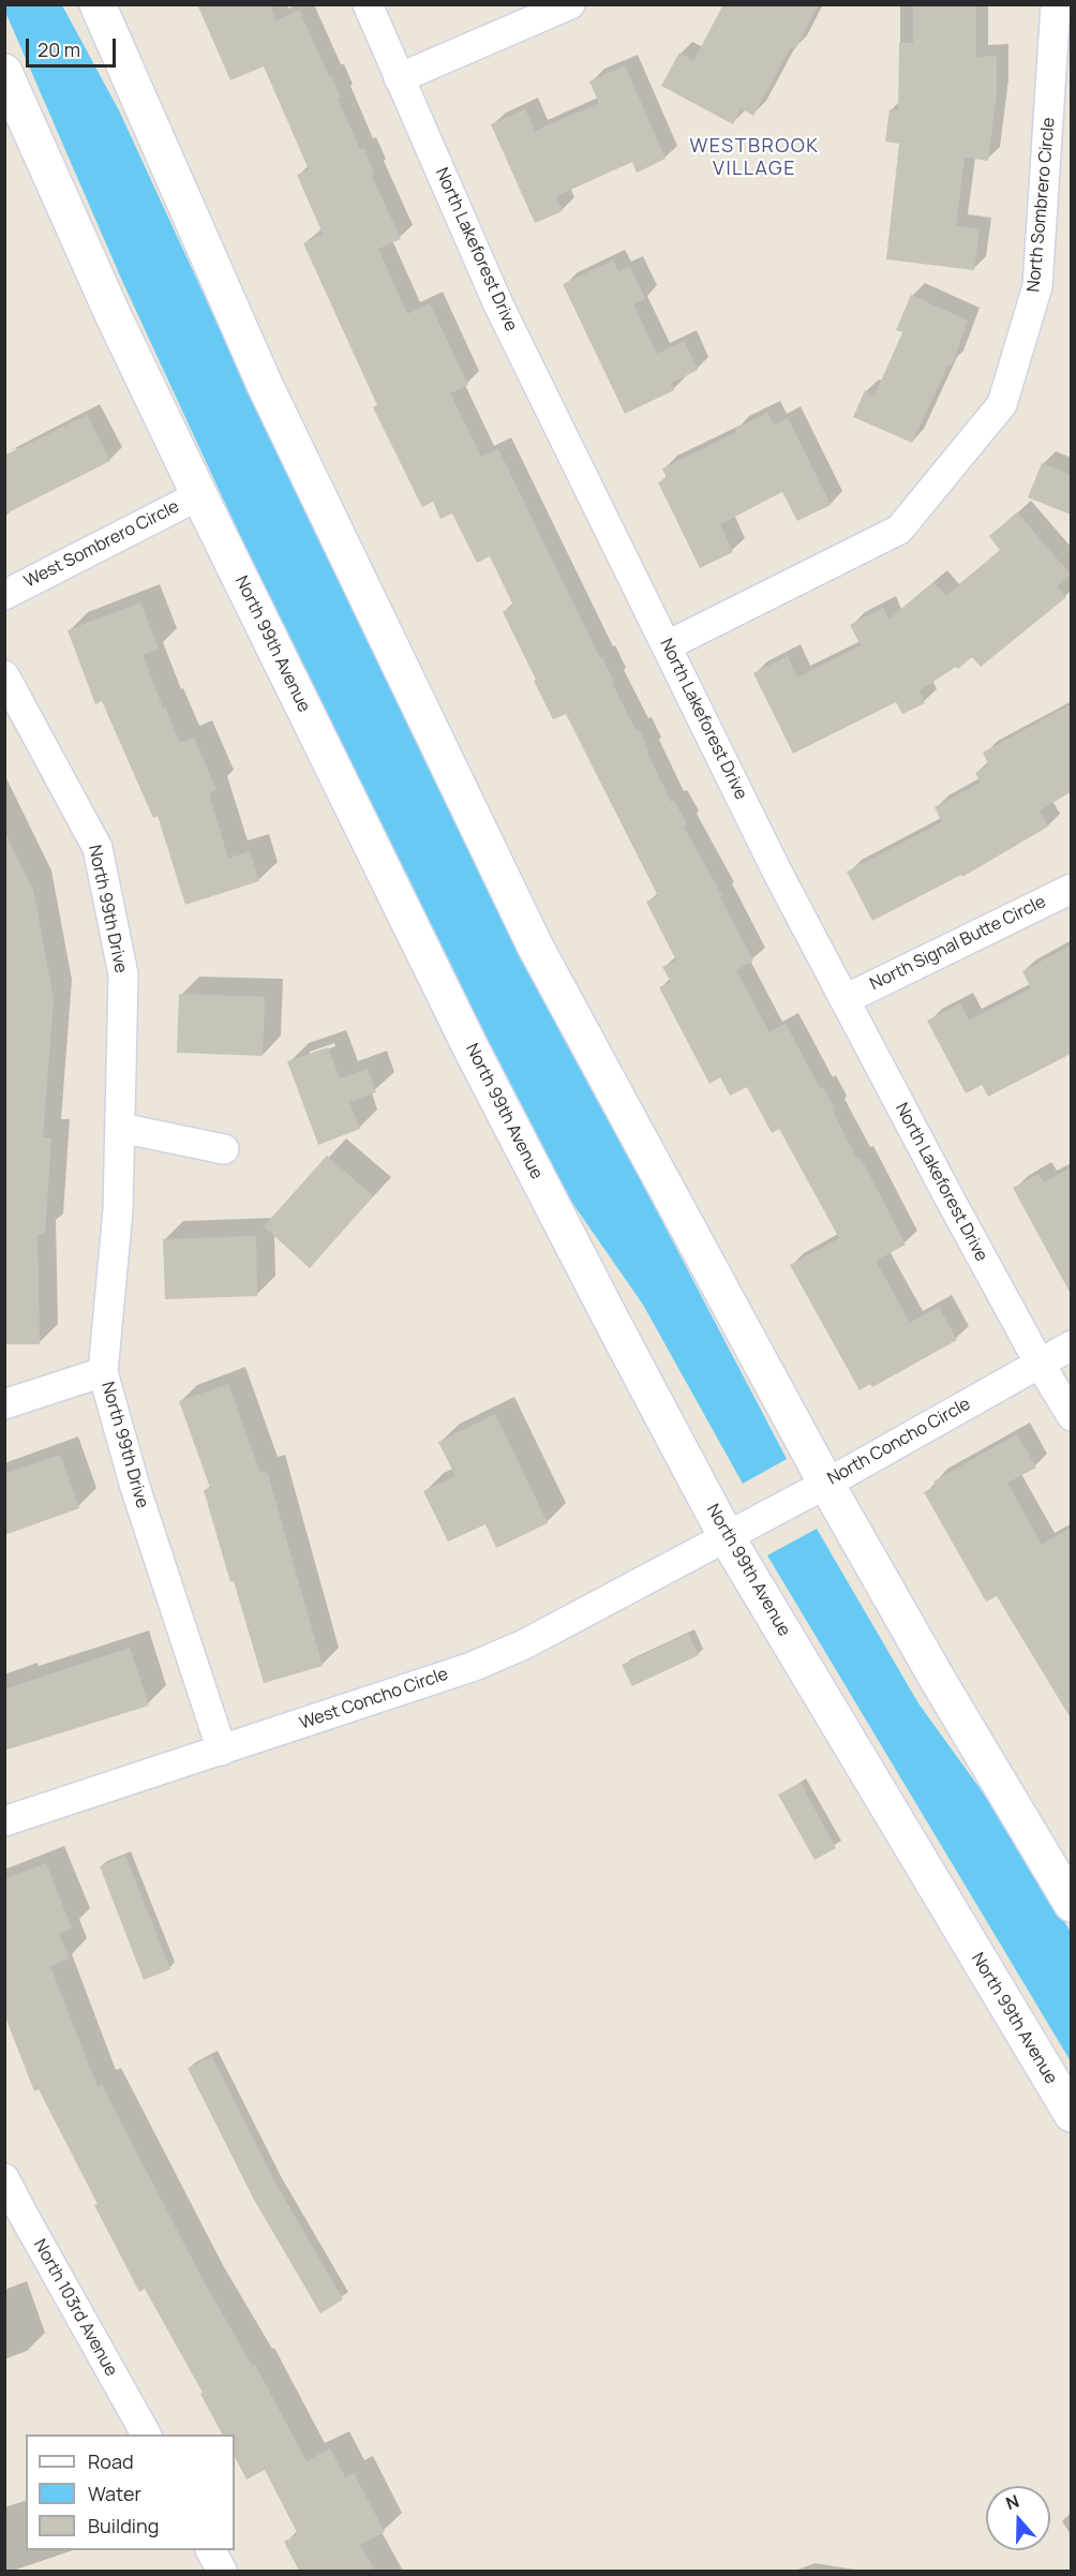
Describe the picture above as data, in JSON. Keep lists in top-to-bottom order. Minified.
{"streets":{"main road":["North 99th Avenue"],"street":["North Sombrero Circle","North Lakeforest Drive","West Sombrero Circle","North 99th Drive","North Signal Butte Circle","North Concho Circle","West Concho Circle","North 103rd Avenue"]},"crossings":[["North Sombrero Circle","North Lakeforest Drive"],["North Lakeforest Drive","North Signal Butte Circle"],["North Lakeforest Drive","North Concho Circle"],["West Sombrero Circle","North 99th Avenue"],["North 99th Avenue","North Concho Circle"],["North 99th Avenue","West Concho Circle"],["North 99th Drive","West Concho Circle"],["North Concho Circle","West Concho Circle"]],"districts":["WESTBROOK VILLAGE"],"legend":["Road","Water","Building"],"scale_bar":"20 m","north":"top"}
